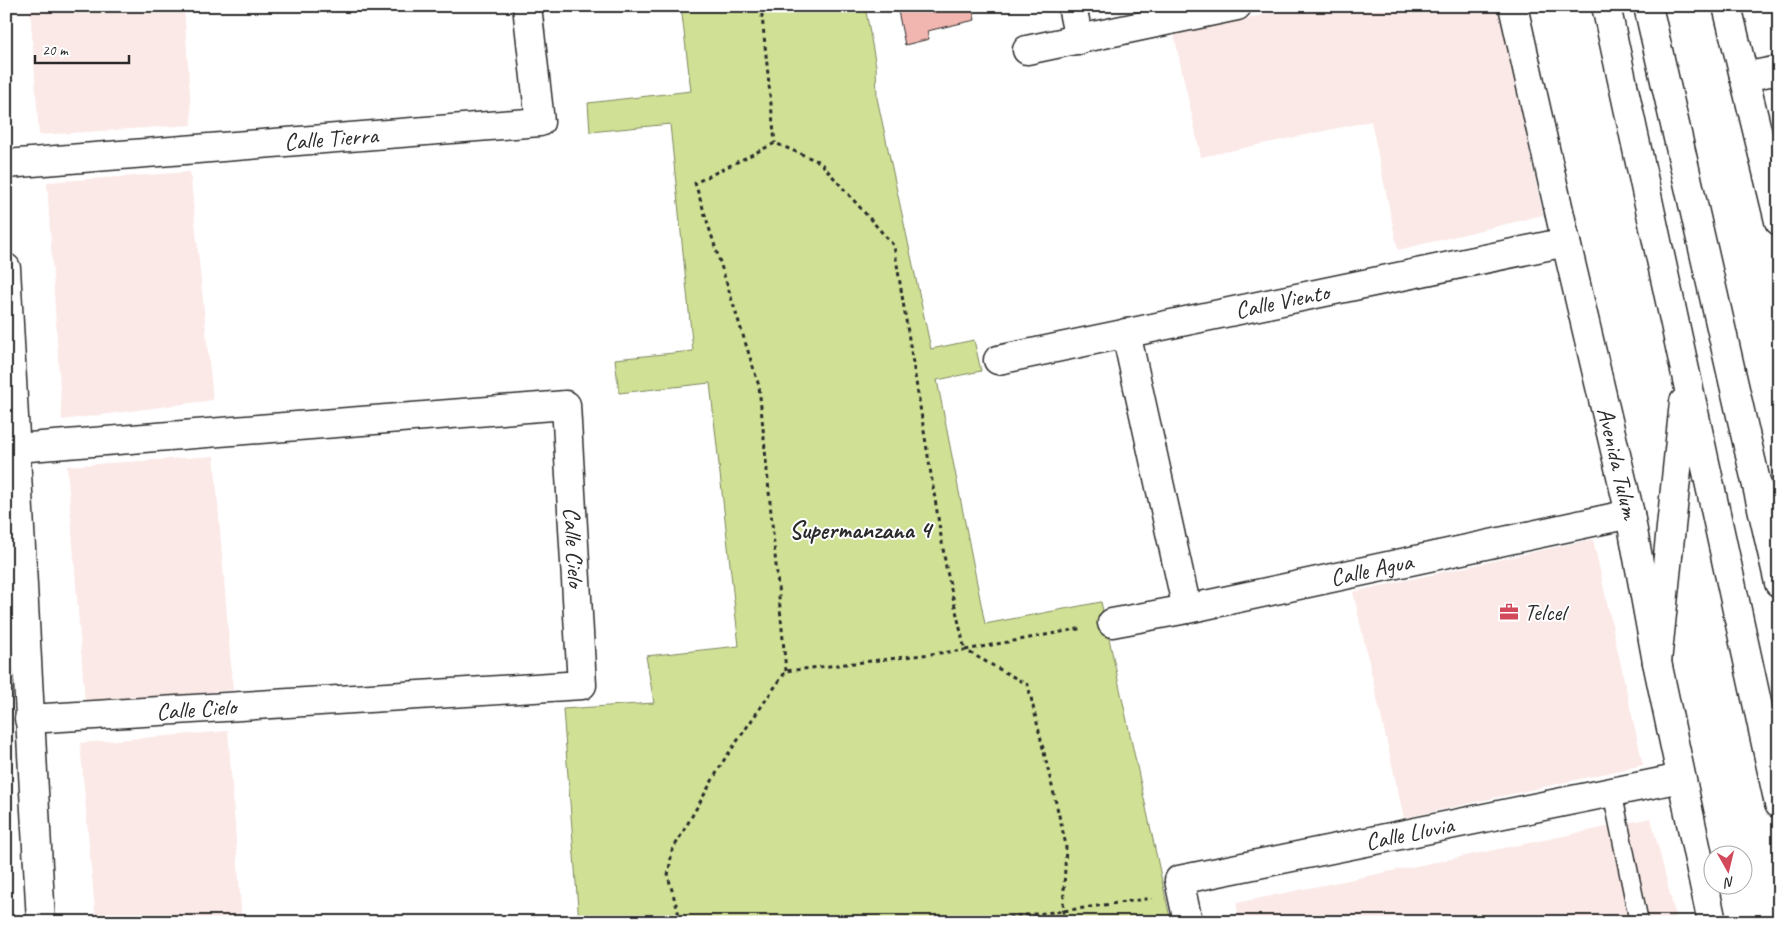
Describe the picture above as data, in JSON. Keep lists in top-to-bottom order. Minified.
{"streets":{"street":["Calle Tierra","Calle Viento","Avenida Tulum","Calle Cielo","Calle Agua","Calle Lluvia"]},"crossings":[["Calle Viento","Avenida Tulum"],["Avenida Tulum","Calle Agua"],["Avenida Tulum","Calle Lluvia"]],"districts":["Supermanzana 4"],"places":{"office":["Telcel"]},"scale_bar":"20 m","north":"bottom"}
